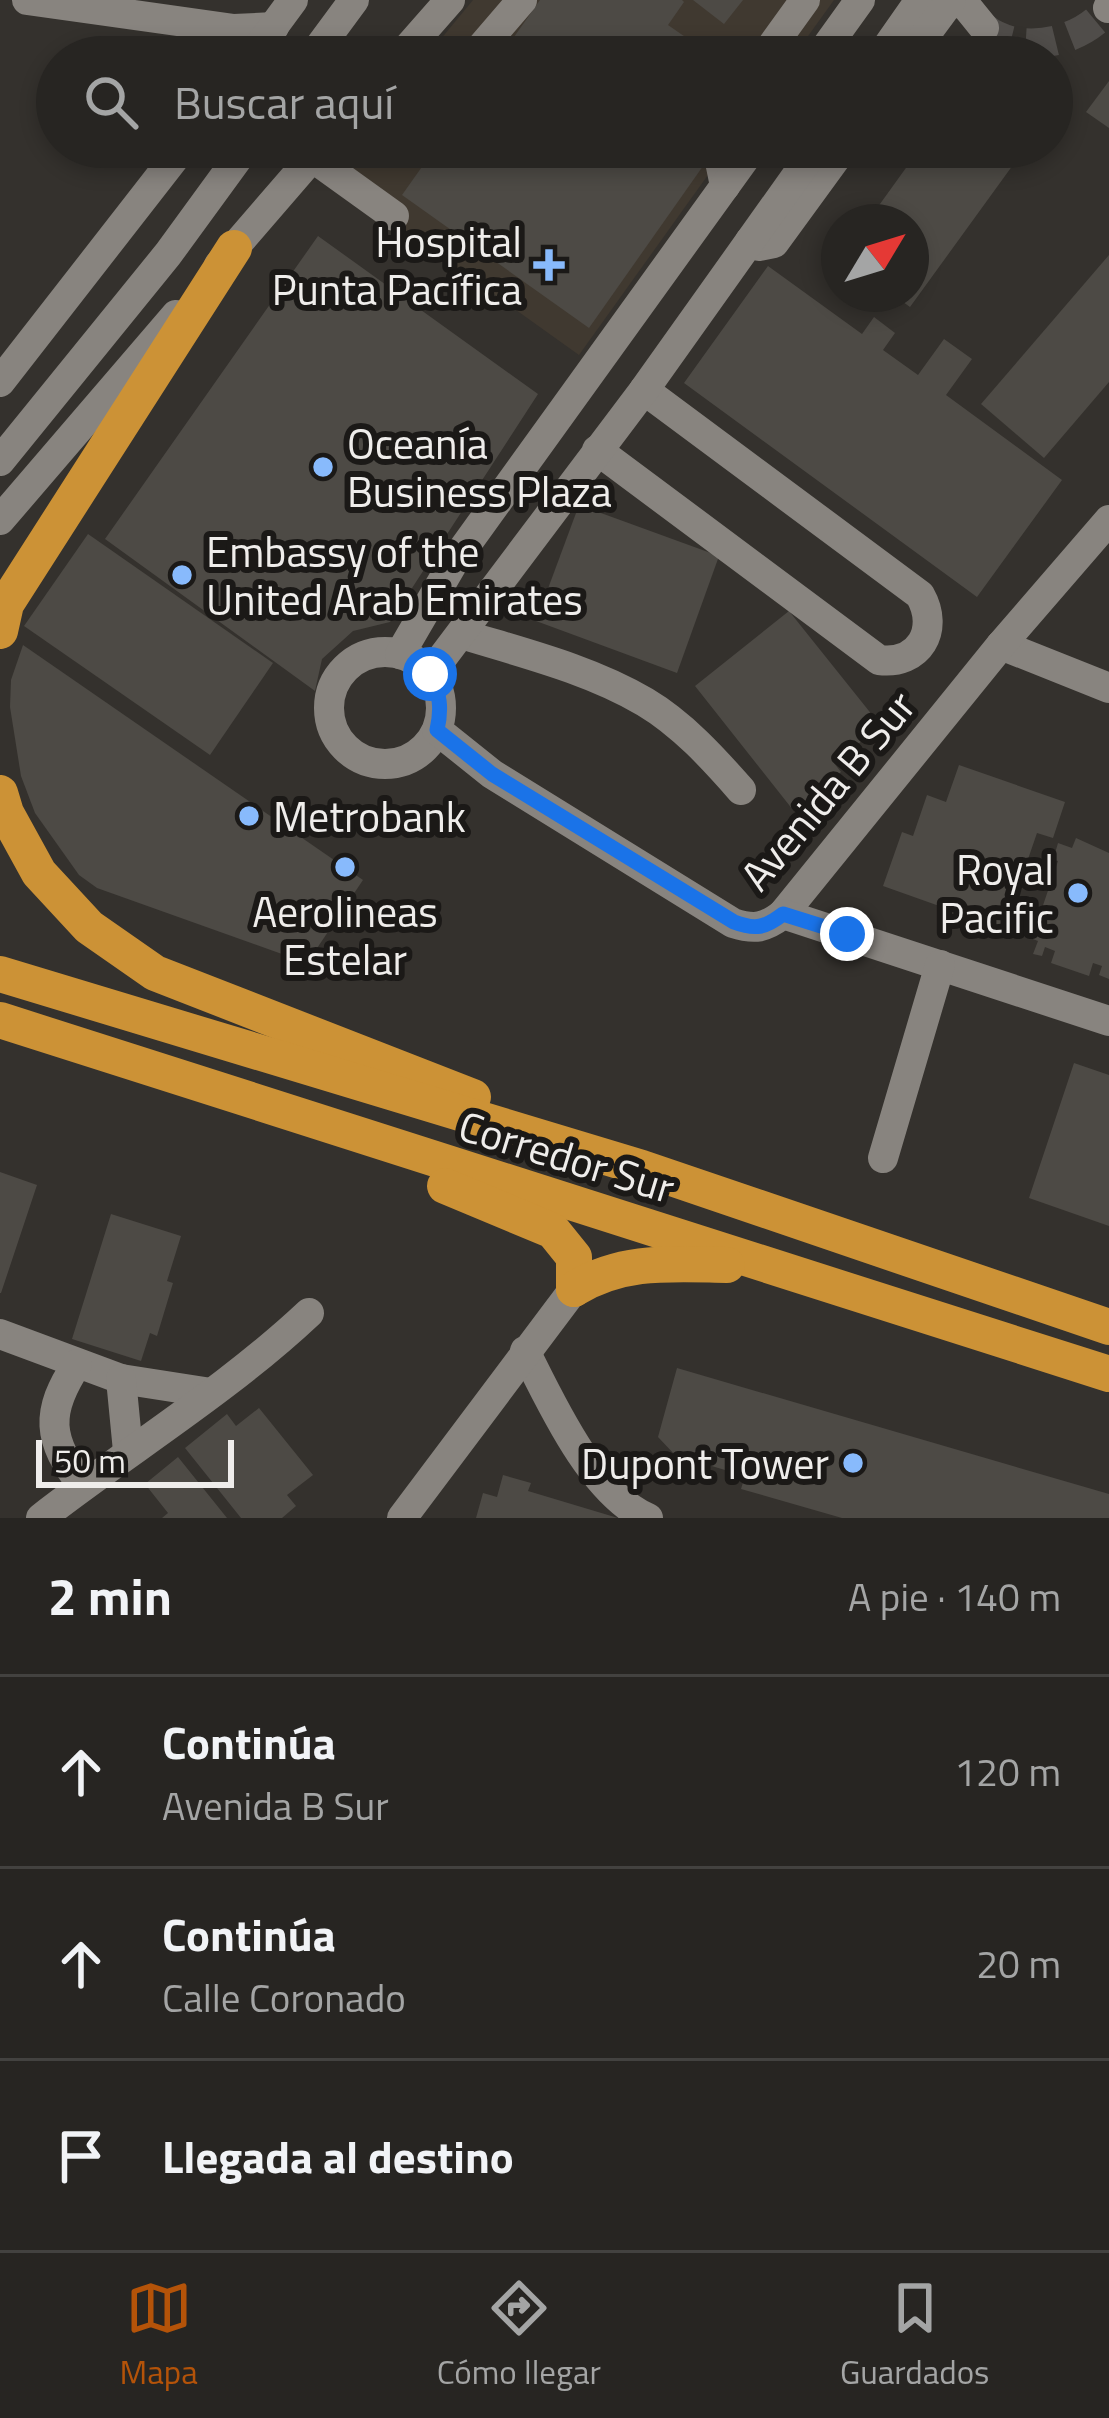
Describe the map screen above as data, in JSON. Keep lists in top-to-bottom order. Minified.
{"streets":{"highway":["Corredor Sur"],"street":["Avenida B Sur"]},"places":{"health":["Hospital Punta Pacífica"],"other":["Oceanía Business Plaza","Embassy of the United Arab Emirates","Metrobank","Aerolineas Estelar","Royal Pacific","Dupont Tower"]},"scale_bar":"50 m","north":"top right","page":{"search":"Buscar aquí","scale":"50 m","heading":["2 min","A pie · 140 m"],"list":[["Continúa","Avenida B Sur","120 m"],["Continúa","Calle Coronado","20 m"],"Llegada al destino"],"nav":["Mapa","Cómo llegar","Guardados"]}}
